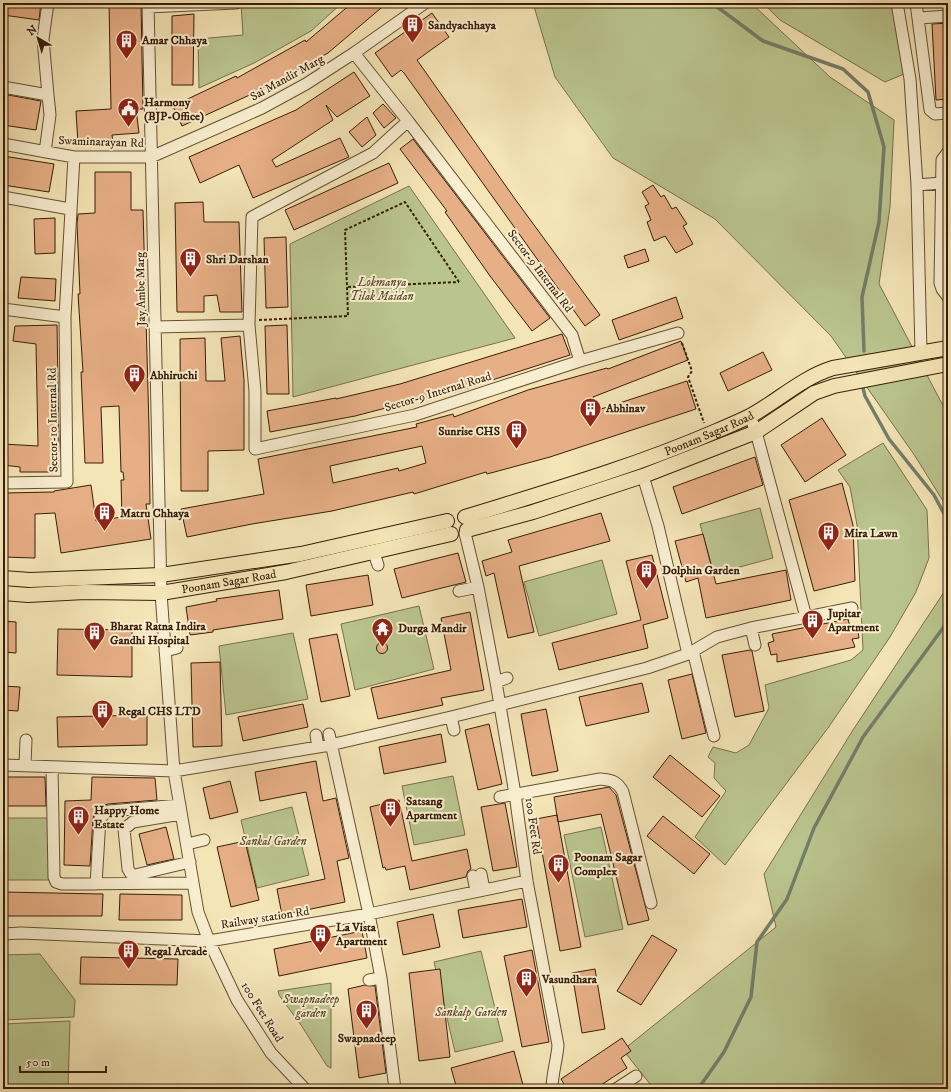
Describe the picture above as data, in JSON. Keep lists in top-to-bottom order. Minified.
{"streets":{"main road":["Poonam Sagar Road"],"street":["Sai Mandir Marg","Swaminarayan Rd","Sector-9 Internal Rd","Jay Ambe Marg","Sector-9 Internal Road","Sector-10 Internal Rd","100 Feet Rd","Railway station Rd","100 Feet Road"]},"crossings":[["Sai Mandir Marg","Swaminarayan Rd"],["Sai Mandir Marg","Sector-9 Internal Rd"],["Sai Mandir Marg","Jay Ambe Marg"],["Swaminarayan Rd","Jay Ambe Marg"],["Swaminarayan Rd","Sector-10 Internal Rd"],["Sector-9 Internal Rd","Sector-9 Internal Road"],["Jay Ambe Marg","Poonam Sagar Road"],["Jay Ambe Marg","100 Feet Road"],["Poonam Sagar Road","100 Feet Rd"],["100 Feet Rd","Railway station Rd"],["Railway station Rd","100 Feet Road"]],"parks":["Lokmanya Tilak Maidan","Sankal Garden","Swapnadeep garden","Sankalp Garden"],"places":{"building":["Sandyachhaya","Amar Chhaya","Shri Darshan","Abhiruchi","Abhinav","Sunrise CHS","Matru Chhaya","Mira Lawn","Dolphin Garden","Jupitar Apartment","Bharat Ratna Indira Gandhi Hospital","Regal CHS LTD","Satsang Apartment","Happy Home Estate","Poonam Sagar Complex","La Vista Apartment","Regal Arcade","Vasundhara","Swapnadeep"],"public building":["Harmony (BJP-Office)"],"temple":["Durga Mandir"]},"scale_bar":"50 m","north":"top left"}
